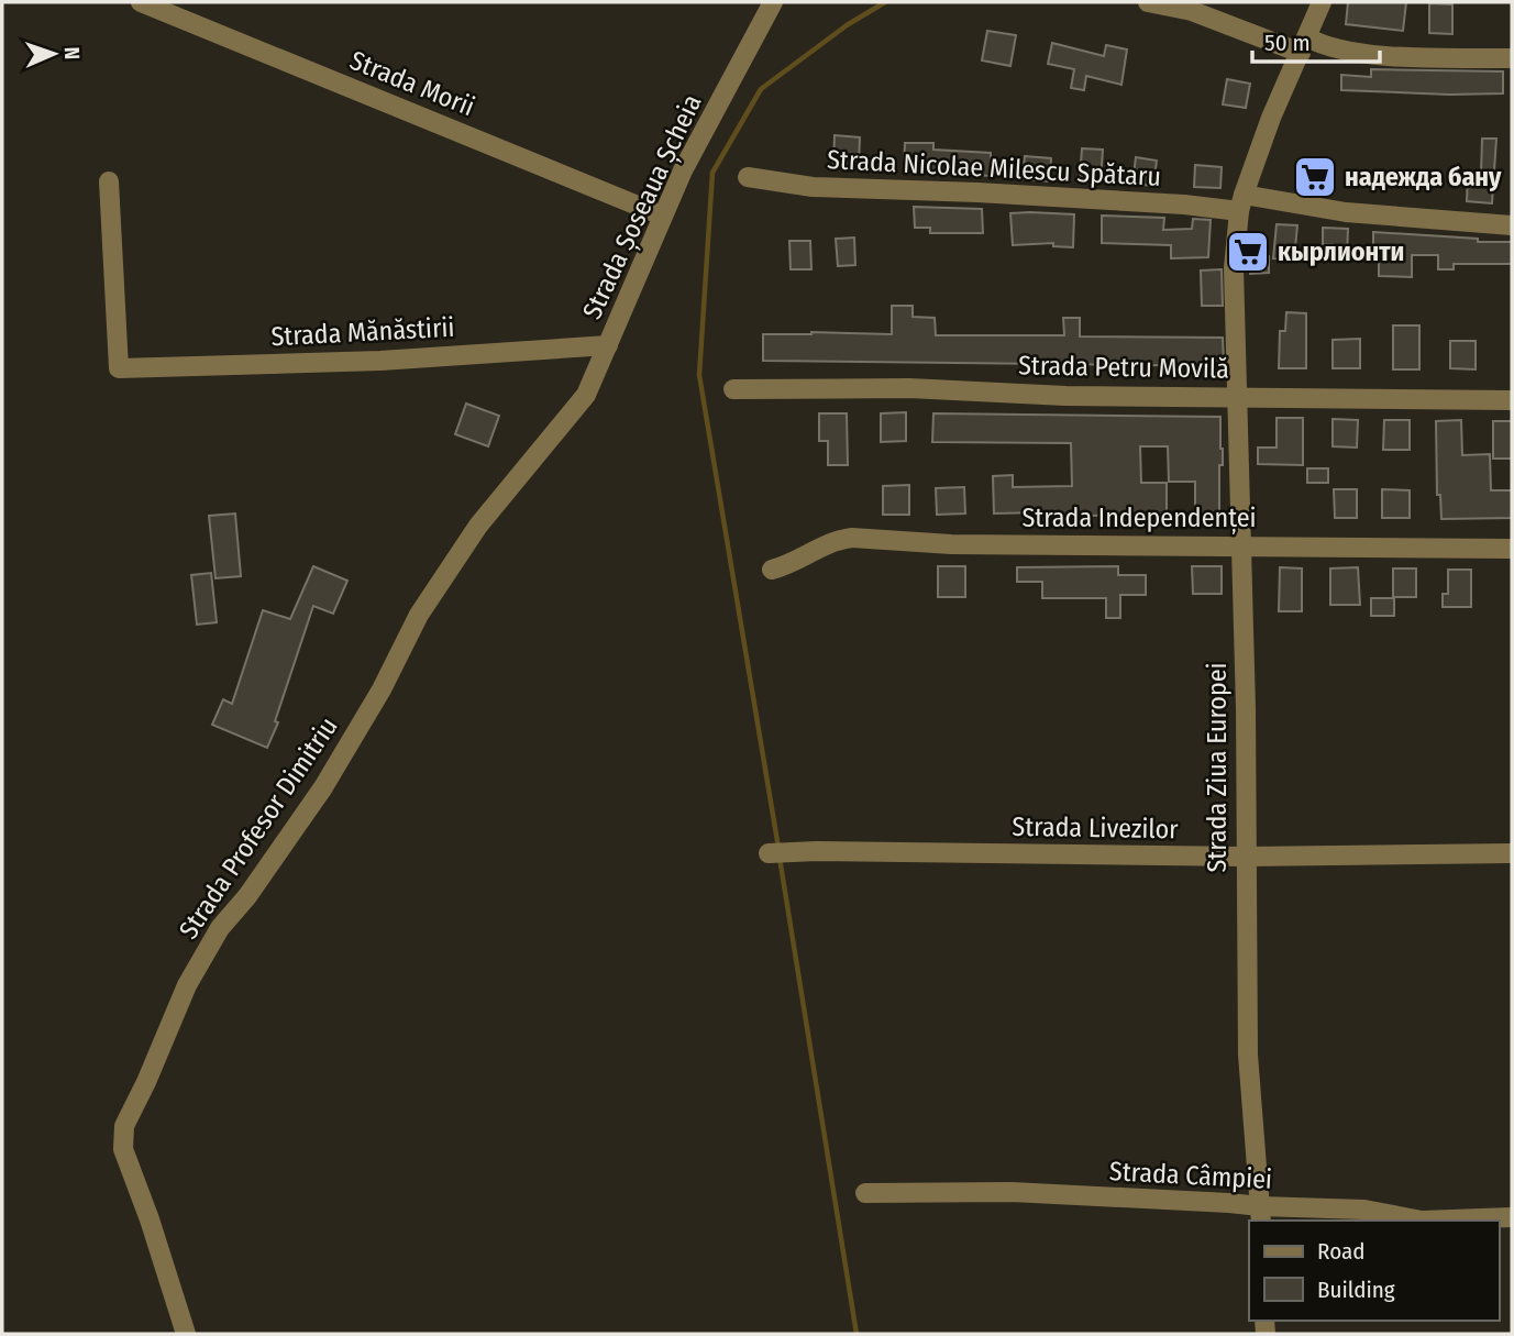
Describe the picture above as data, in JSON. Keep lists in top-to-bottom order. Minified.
{"streets":{"street":["Strada Morii","Strada Nicolae Milescu Spătaru","Strada Șoseaua Șcheia","Strada Mănăstirii","Strada Petru Movilă","Strada Independenței","Strada Ziua Europei","Strada Profesor Dimitriu","Strada Livezilor","Strada Câmpiei"]},"crossings":[["Strada Morii","Strada Șoseaua Șcheia"],["Strada Nicolae Milescu Spătaru","Strada Ziua Europei"],["Strada Șoseaua Șcheia","Strada Mănăstirii"],["Strada Șoseaua Șcheia","Strada Profesor Dimitriu"],["Strada Petru Movilă","Strada Ziua Europei"],["Strada Independenței","Strada Ziua Europei"],["Strada Ziua Europei","Strada Livezilor"],["Strada Ziua Europei","Strada Câmpiei"]],"places":{"supermarket":["надежда бану","кырлионти"]},"legend":["Road","Building"],"scale_bar":"50 m","north":"right"}
